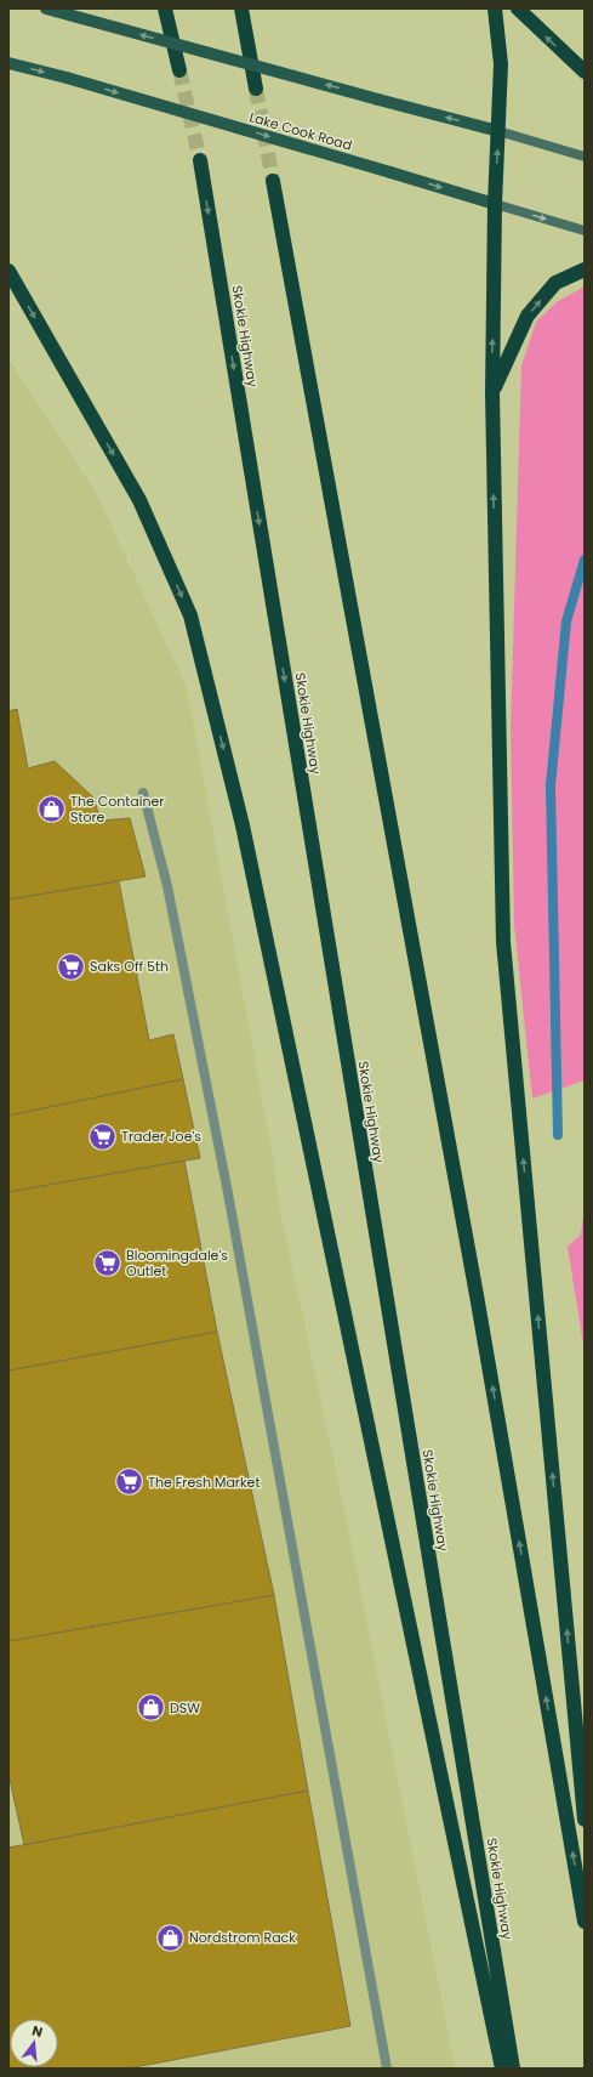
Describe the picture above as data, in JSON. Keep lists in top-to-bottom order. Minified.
{"streets":{"highway":["Skokie Highway"],"main road":["Lake Cook Road"]},"places":{"shop":["The Container Store","DSW","Nordstrom Rack"],"supermarket":["Saks Off 5th","Trader Joe's","Bloomingdale's Outlet","The Fresh Market"]},"north":"top"}
